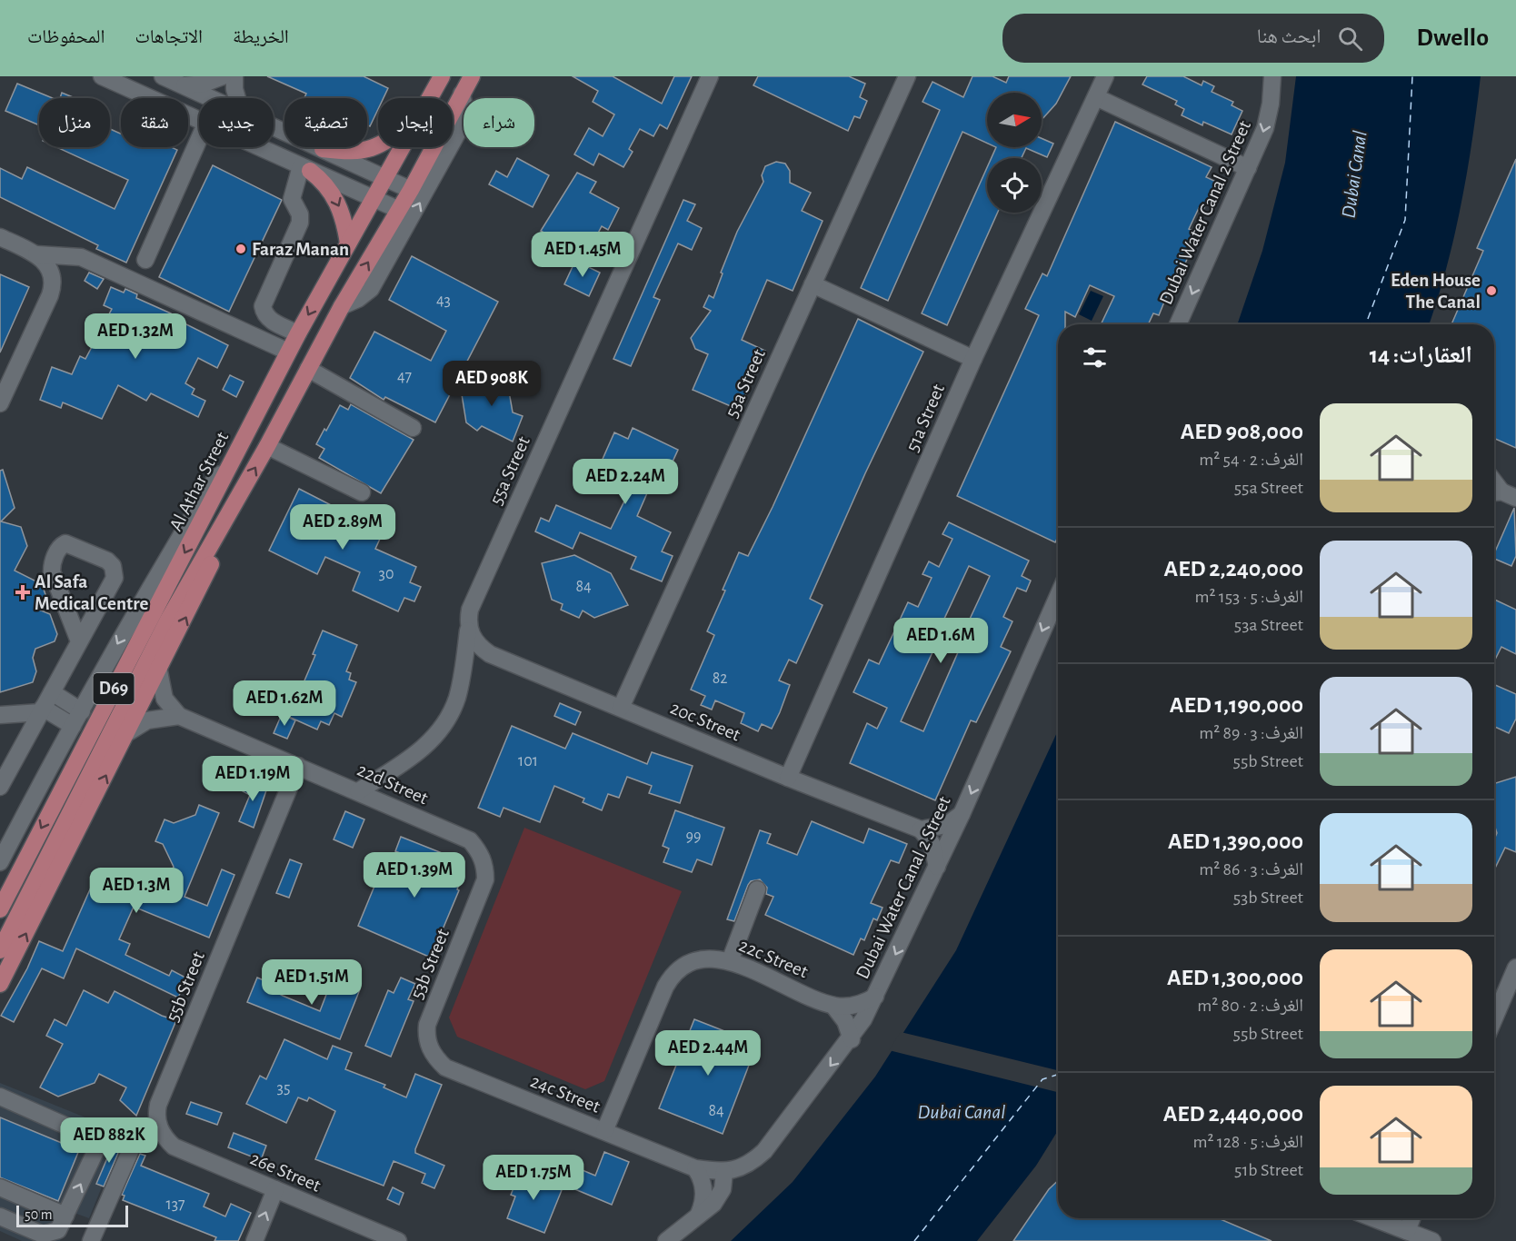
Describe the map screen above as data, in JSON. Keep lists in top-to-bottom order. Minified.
{"streets":{"main road":["Al Athar Street","D69"],"street":["Dubai Water Canal 2 Street","53a Street","51a Street","55a Street","20c Street","22d Street","22c Street","53b Street","55b Street","24c Street","26e Street"]},"crossings":[["Dubai Water Canal 2 Street","22c Street"],["Dubai Water Canal 2 Street","24c Street"],["53a Street","20c Street"],["51a Street","20c Street"],["55a Street","20c Street"],["55a Street","22d Street"],["22d Street","53b Street"],["22d Street","55b Street"],["22c Street","24c Street"],["53b Street","24c Street"],["55b Street","26e Street"]],"one_way":["Dubai Water Canal 2 Street"],"water":["Dubai Canal"],"places":{"other":["Faraz Manan","Eden House The Canal"],"health":["Al Safa Medical Centre"]},"house_numbers":["43","47","30","84","82","101","99","35","84","137"],"scale_bar":"50 m","north":"right","page":{"header":"Dwello","search":"ابحث هنا","nav":["الخريطة","الاتجاهات","المحفوظات"],"chip":["شراء","إيجار","تصفية","جديد","شقة","منزل"],"price":["AED 1.45M","AED 1.32M","AED 908K","AED 2.24M","AED 2.89M","AED 1.6M","AED 1.62M","AED 1.19M","AED 1.39M","AED 1.3M","AED 1.51M","AED 2.44M","AED 882K","AED 1.75M"],"heading":"العقارات: 14","list":[{"name":"AED 908,000","note":"الغرف: 2 · 54 m² · 55a Street"},{"name":"AED 2,240,000","note":"الغرف: 5 · 153 m² · 53a Street"},{"name":"AED 1,190,000","note":"الغرف: 3 · 89 m² · 55b Street"},{"name":"AED 1,390,000","note":"الغرف: 3 · 86 m² · 53b Street"},{"name":"AED 1,300,000","note":"الغرف: 2 · 80 m² · 55b Street"},{"name":"AED 2,440,000","note":"الغرف: 5 · 128 m² · 51b Street"}],"scale":"50 m"}}
